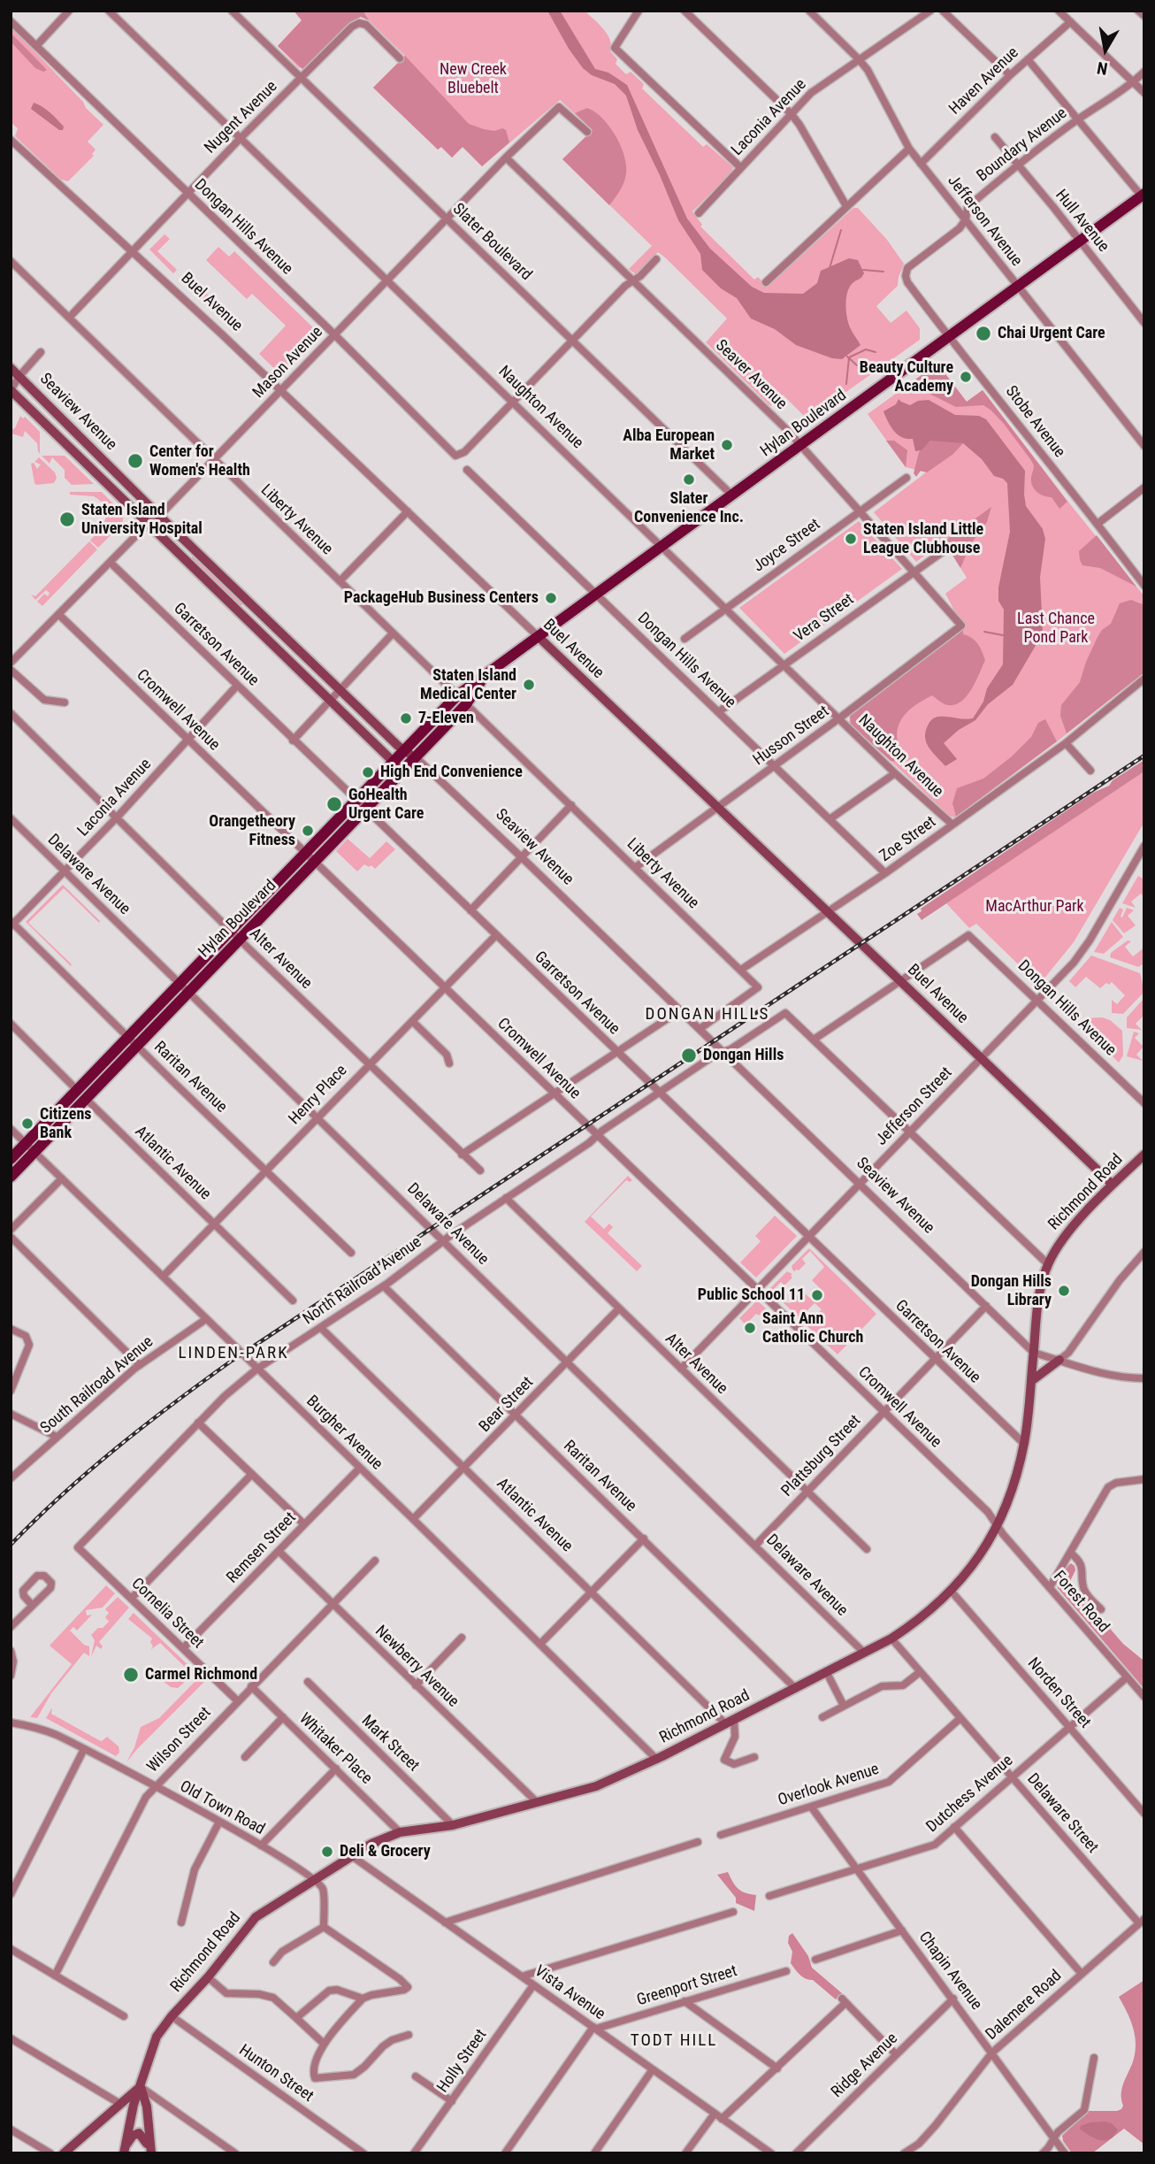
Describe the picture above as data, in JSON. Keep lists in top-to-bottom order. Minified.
{"streets":{"main road":["Hylan Boulevard"],"street":["Haven Avenue","Nugent Avenue","Laconia Avenue","Boundary Avenue","Jefferson Avenue","Hull Avenue","Dongan Hills Avenue","Slater Boulevard","Buel Avenue","Mason Avenue","Seaver Avenue","Naughton Avenue","Seaview Avenue","Stobe Avenue","Liberty Avenue","Joyce Street","Vera Street","Garretson Avenue","Cromwell Avenue","Husson Street","Zoe Street","Delaware Avenue","Alter Avenue","Raritan Avenue","Henry Place","Jefferson Street","Atlantic Avenue","Richmond Road","North Railroad Avenue","South Railroad Avenue","Bear Street","Burgher Avenue","Plattsburg Street","Remsen Street","Forest Road","Cornelia Street","Newberry Avenue","Norden Street","Wilson Street","Mark Street","Whitaker Place","Overlook Avenue","Dutchess Avenue","Old Town Road","Delaware Street","Chapin Avenue","Greenport Street","Vista Avenue","Dalemere Road","Holly Street","Ridge Avenue","Hunton Street"]},"crossings":[["Haven Avenue","Jefferson Avenue"],["Nugent Avenue","Dongan Hills Avenue"],["Nugent Avenue","Slater Boulevard"],["Nugent Avenue","Buel Avenue"],["Nugent Avenue","Naughton Avenue"],["Nugent Avenue","Liberty Avenue"],["Laconia Avenue","Jefferson Avenue"],["Laconia Avenue","Garretson Avenue"],["Laconia Avenue","Cromwell Avenue"],["Laconia Avenue","Delaware Avenue"],["Laconia Avenue","Alter Avenue"],["Laconia Avenue","Raritan Avenue"],["Boundary Avenue","Jefferson Avenue"],["Boundary Avenue","Hull Avenue"],["Boundary Avenue","Stobe Avenue"],["Jefferson Avenue","Hylan Boulevard"],["Hull Avenue","Hylan Boulevard"],["Dongan Hills Avenue","Buel Avenue"],["Dongan Hills Avenue","Mason Avenue"],["Dongan Hills Avenue","Naughton Avenue"],["Dongan Hills Avenue","Hylan Boulevard"],["Dongan Hills Avenue","Vera Street"],["Dongan Hills Avenue","Husson Street"],["Dongan Hills Avenue","Zoe Street"],["Dongan Hills Avenue","Jefferson Street"],["Slater Boulevard","Mason Avenue"],["Slater Boulevard","Hylan Boulevard"],["Buel Avenue","Mason Avenue"],["Buel Avenue","Hylan Boulevard"],["Buel Avenue","Husson Street"],["Buel Avenue","Zoe Street"],["Buel Avenue","Jefferson Street"],["Buel Avenue","Richmond Road"],["Mason Avenue","Seaver Avenue"],["Mason Avenue","Naughton Avenue"],["Mason Avenue","Seaview Avenue"],["Mason Avenue","Liberty Avenue"],["Mason Avenue","Garretson Avenue"],["Mason Avenue","Cromwell Avenue"],["Seaver Avenue","Hylan Boulevard"],["Seaver Avenue","Joyce Street"],["Seaver Avenue","Vera Street"],["Seaver Avenue","Husson Street"],["Naughton Avenue","Hylan Boulevard"],["Naughton Avenue","Joyce Street"],["Naughton Avenue","Vera Street"],["Naughton Avenue","Husson Street"],["Naughton Avenue","Zoe Street"],["Seaview Avenue","Hylan Boulevard"],["Seaview Avenue","Liberty Avenue"],["Seaview Avenue","Jefferson Street"],["Seaview Avenue","Richmond Road"],["Seaview Avenue","North Railroad Avenue"],["Seaview Avenue","Plattsburg Street"],["Stobe Avenue","Hylan Boulevard"],["Hylan Boulevard","Liberty Avenue"],["Hylan Boulevard","Garretson Avenue"],["Hylan Boulevard","Cromwell Avenue"],["Hylan Boulevard","Delaware Avenue"],["Hylan Boulevard","Alter Avenue"],["Hylan Boulevard","Raritan Avenue"],["Hylan Boulevard","Atlantic Avenue"],["Hylan Boulevard","Burgher Avenue"],["Liberty Avenue","Husson Street"],["Liberty Avenue","Zoe Street"],["Garretson Avenue","Henry Place"],["Garretson Avenue","Jefferson Street"],["Garretson Avenue","Richmond Road"],["Garretson Avenue","North Railroad Avenue"],["Garretson Avenue","Plattsburg Street"],["Cromwell Avenue","Henry Place"],["Cromwell Avenue","Jefferson Street"],["Cromwell Avenue","Richmond Road"],["Cromwell Avenue","North Railroad Avenue"],["Cromwell Avenue","Plattsburg Street"],["Cromwell Avenue","Forest Road"],["Delaware Avenue","Henry Place"],["Delaware Avenue","Richmond Road"],["Delaware Avenue","North Railroad Avenue"],["Delaware Avenue","Bear Street"],["Delaware Avenue","Plattsburg Street"],["Alter Avenue","Henry Place"],["Alter Avenue","Jefferson Street"],["Alter Avenue","North Railroad Avenue"],["Alter Avenue","Bear Street"],["Alter Avenue","Plattsburg Street"],["Raritan Avenue","Henry Place"],["Raritan Avenue","Richmond Road"],["Raritan Avenue","North Railroad Avenue"],["Raritan Avenue","Bear Street"],["Henry Place","Atlantic Avenue"],["Henry Place","Burgher Avenue"],["Atlantic Avenue","Richmond Road"],["Atlantic Avenue","North Railroad Avenue"],["Atlantic Avenue","Bear Street"],["Richmond Road","Burgher Avenue"],["Richmond Road","Forest Road"],["Richmond Road","Newberry Avenue"],["Richmond Road","Norden Street"],["Richmond Road","Mark Street"],["Richmond Road","Whitaker Place"],["Richmond Road","Old Town Road"],["Richmond Road","Delaware Street"],["Richmond Road","Vista Avenue"],["Richmond Road","Hunton Street"],["North Railroad Avenue","Burgher Avenue"],["North Railroad Avenue","Cornelia Street"],["South Railroad Avenue","Burgher Avenue"],["Bear Street","Burgher Avenue"],["Burgher Avenue","Remsen Street"],["Remsen Street","Cornelia Street"],["Remsen Street","Newberry Avenue"],["Forest Road","Dutchess Avenue"],["Cornelia Street","Wilson Street"],["Newberry Avenue","Wilson Street"],["Norden Street","Dutchess Avenue"],["Wilson Street","Whitaker Place"],["Wilson Street","Old Town Road"],["Overlook Avenue","Delaware Street"],["Overlook Avenue","Chapin Avenue"],["Dutchess Avenue","Delaware Street"],["Dutchess Avenue","Chapin Avenue"],["Delaware Street","Dalemere Road"],["Chapin Avenue","Dalemere Road"],["Chapin Avenue","Ridge Avenue"],["Greenport Street","Vista Avenue"],["Vista Avenue","Holly Street"]],"districts":["DONGAN HILLS","LINDEN-PARK","TODT HILL"],"parks":["New Creek Bluebelt","Last Chance Pond Park","MacArthur Park"],"places":["Chai Urgent Care","Beauty Culture Academy","Alba European Market","Center for Women's Health","Slater Convenience Inc.","Staten Island University Hospital","Staten Island Little League Clubhouse","PackageHub Business Centers","Staten Island Medical Center","7-Eleven","High End Convenience","GoHealth Urgent Care","Orangetheory Fitness","Dongan Hills","Citizens Bank","Dongan Hills Library","Public School 11","Saint Ann Catholic Church","Carmel Richmond","Deli & Grocery"],"north":"bottom"}
